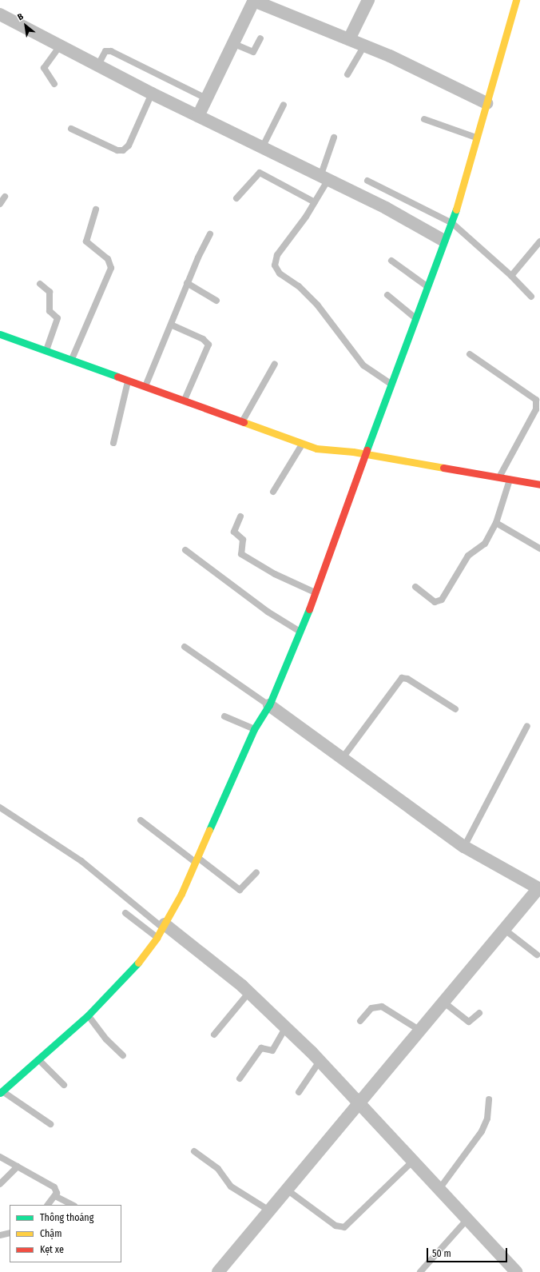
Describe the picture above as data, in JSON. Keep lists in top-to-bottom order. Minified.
{"legend":["Thông thoáng","Chậm","Kẹt xe"],"scale_bar":"50 m","north":"top left"}
